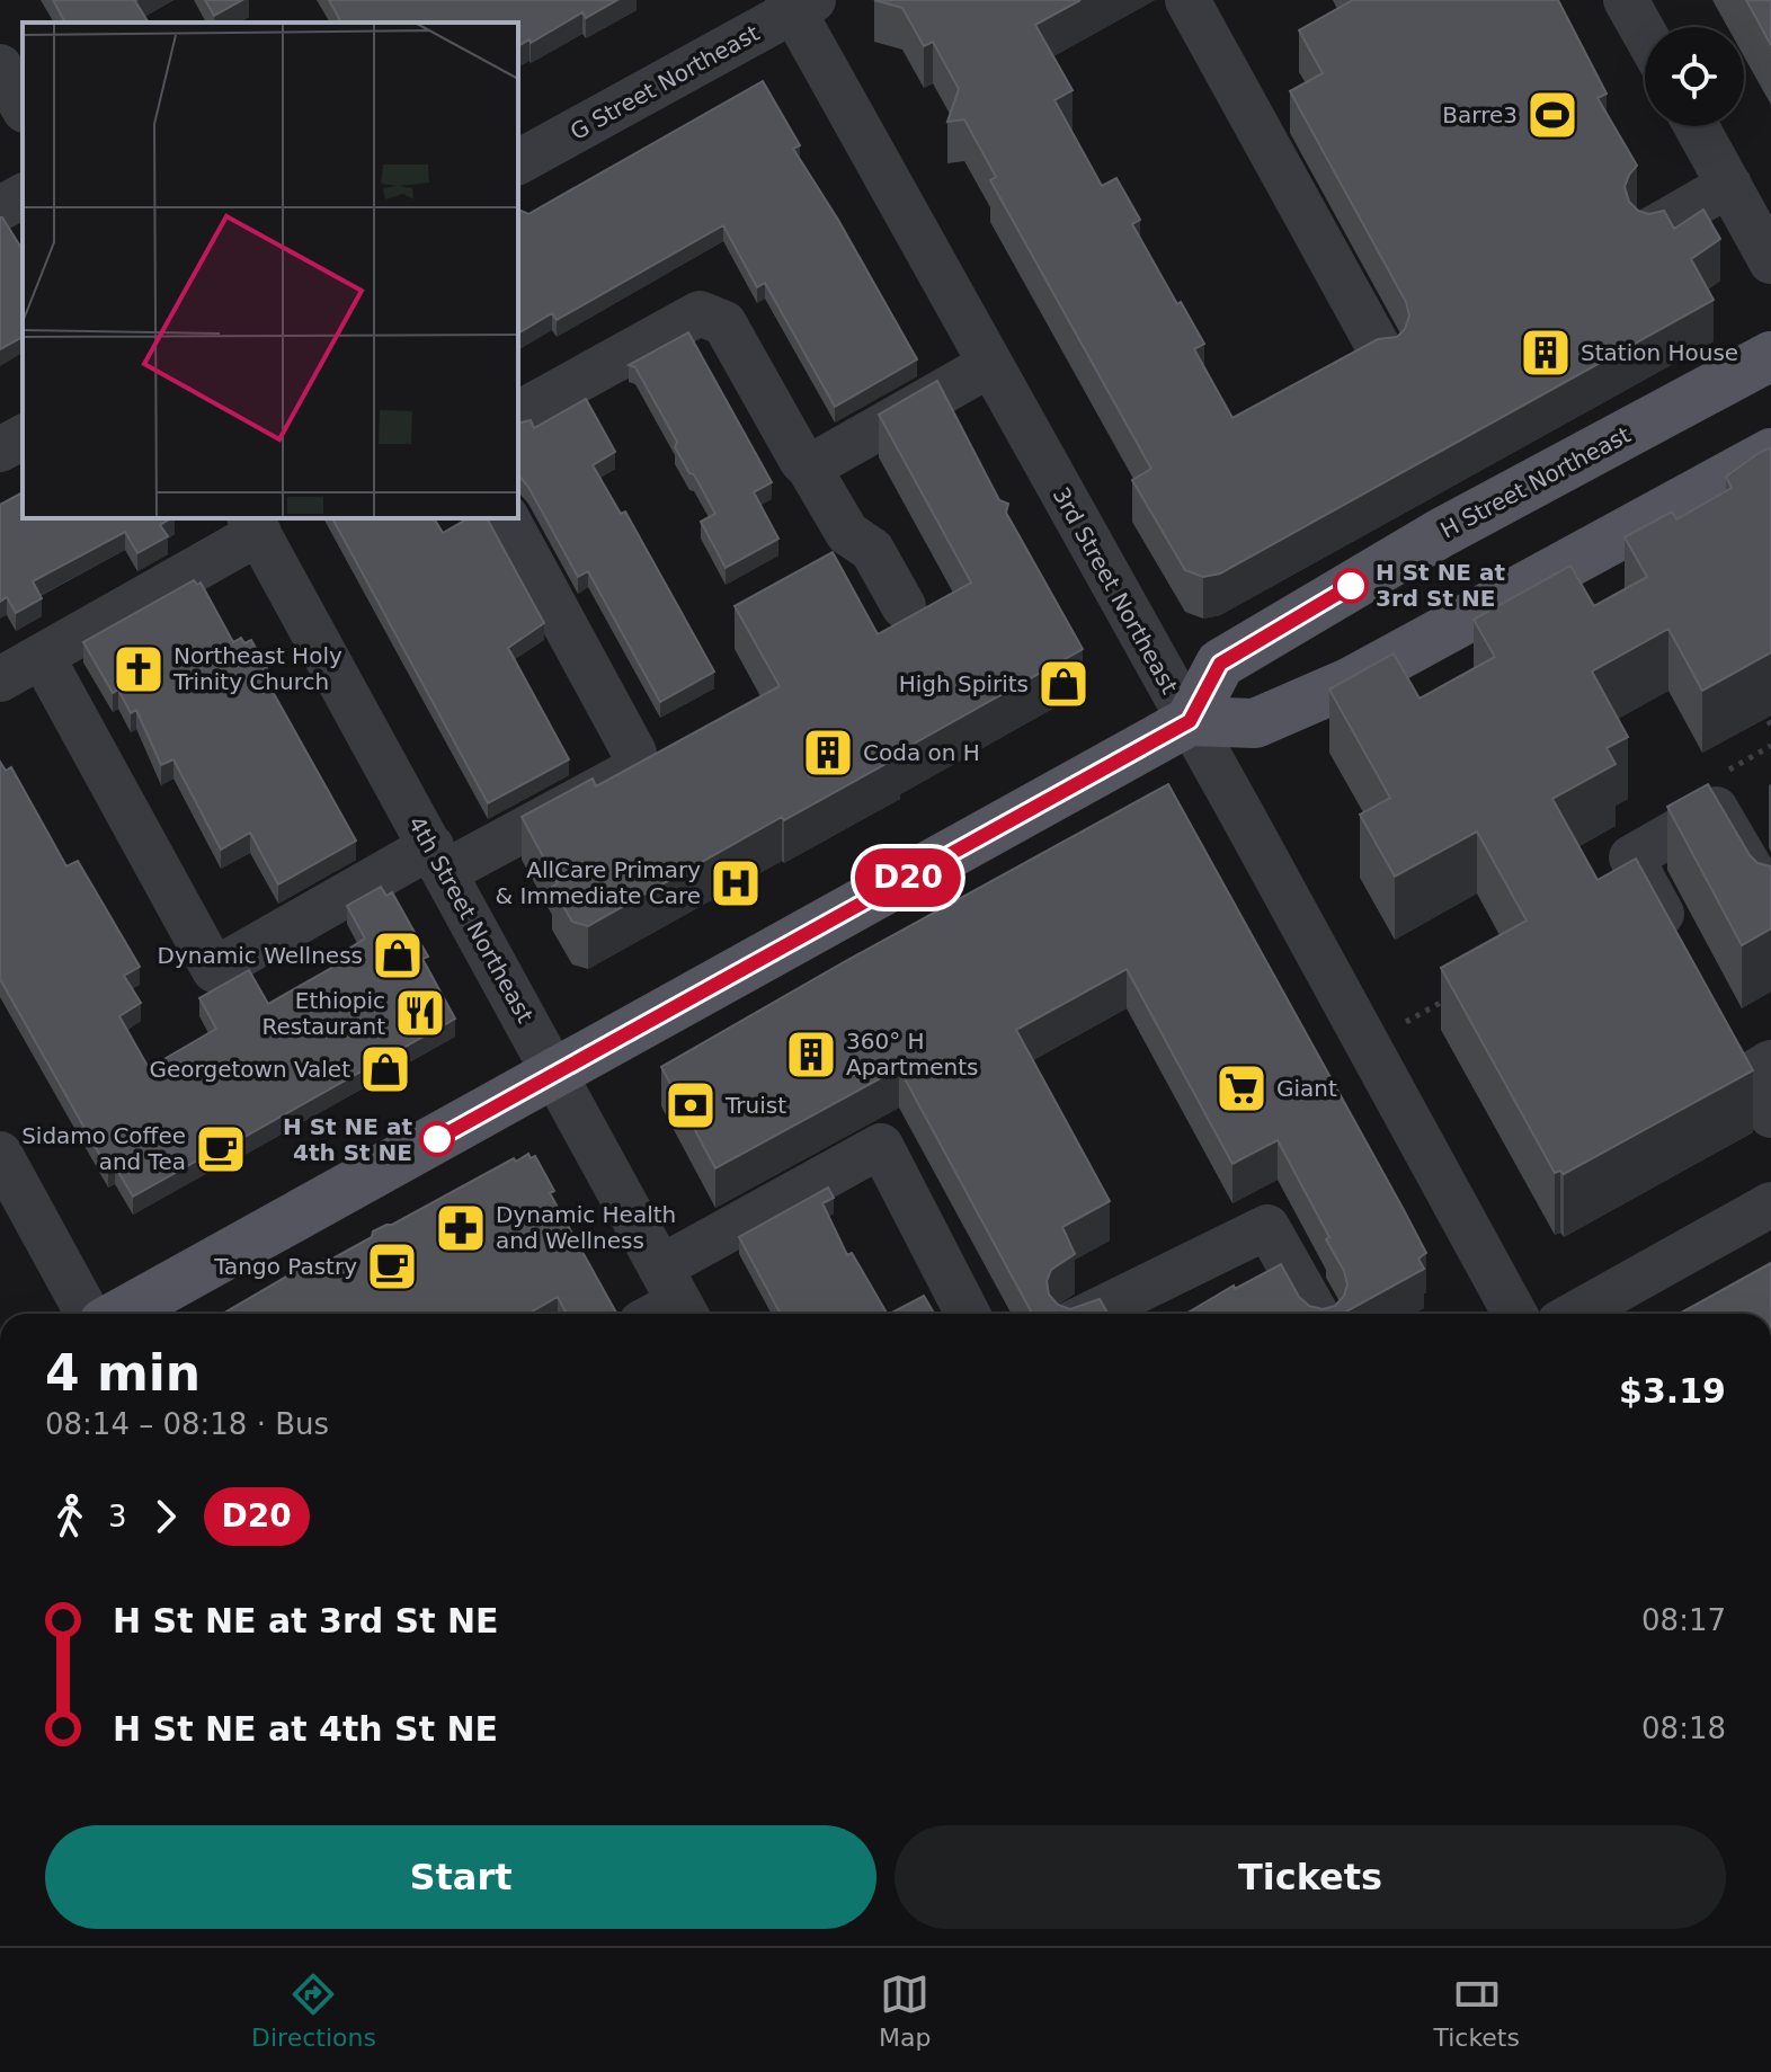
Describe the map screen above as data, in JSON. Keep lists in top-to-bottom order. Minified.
{"streets":{"main road":["H Street Northeast"],"street":["G Street Northeast","3rd Street Northeast","4th Street Northeast"]},"crossings":[["G Street Northeast","3rd Street Northeast"],["H Street Northeast","3rd Street Northeast"]],"places":{"sports":["Barre3"],"building":["Station House","Coda on H","360° H Apartments"],"other":["H St NE at 3rd St NE","H St NE at 4th St NE"],"church":["Northeast Holy Trinity Church"],"shop":["High Spirits","Dynamic Wellness","Georgetown Valet"],"hospital":["AllCare Primary & Immediate Care"],"restaurant":["Ethiopic Restaurant"],"supermarket":["Giant"],"bank":["Truist"],"cafe":["Sidamo Coffee and Tea","Tango Pastry"],"pharmacy":["Dynamic Health and Wellness"]},"lines":["bus line D20"],"page":{"on_map":"D20","heading":["4 min","08:14 – 08:18 · Bus","$3.19"],"legs":["3","D20"],"list":[{"name":"H St NE at 3rd St NE","value":"08:17"},{"name":"H St NE at 4th St NE","value":"08:18"}],"buttons":["Start","Tickets"],"tabs":["Directions","Map","Tickets"]}}
